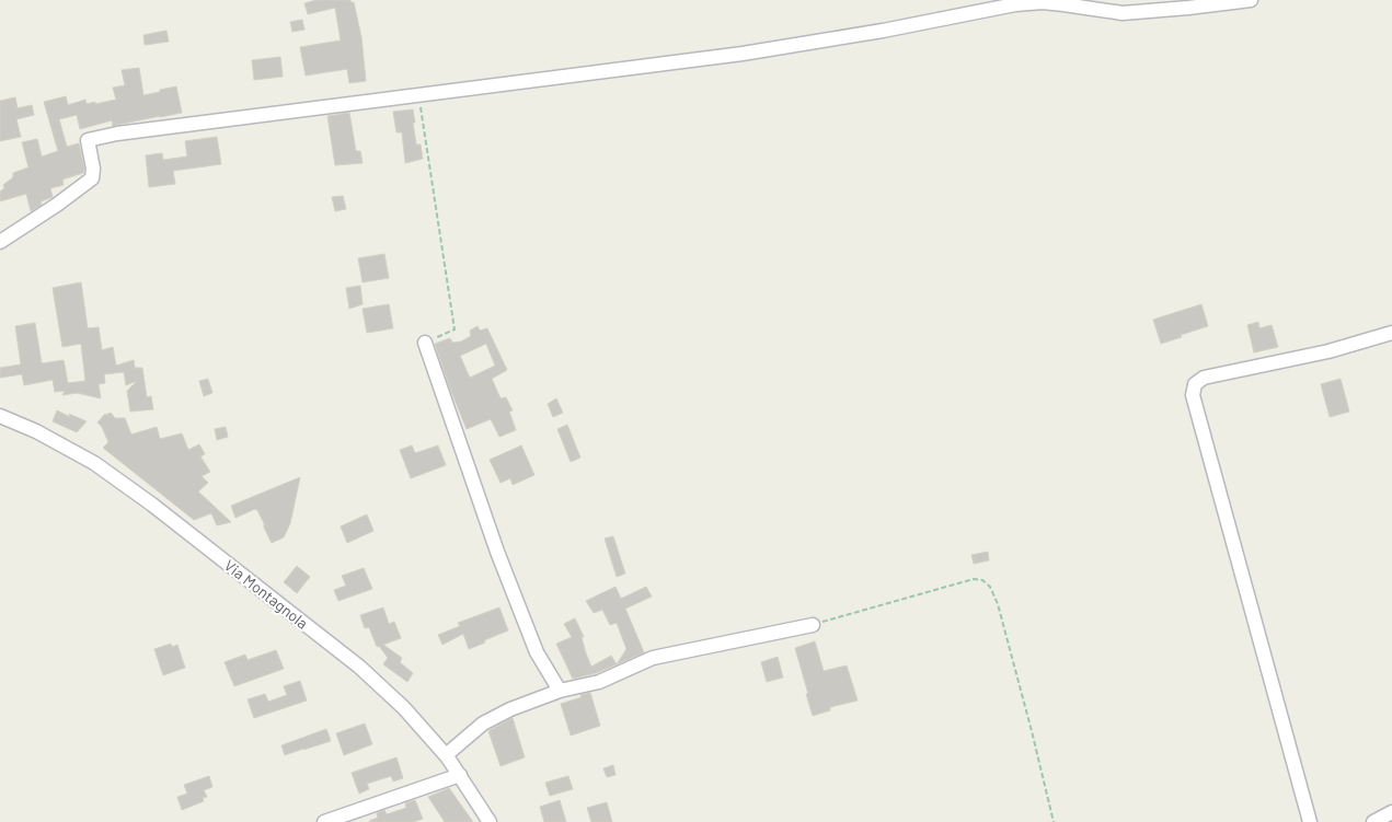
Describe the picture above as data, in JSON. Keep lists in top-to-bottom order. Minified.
{"streets":{"street":["Via Montagnola"]}}
